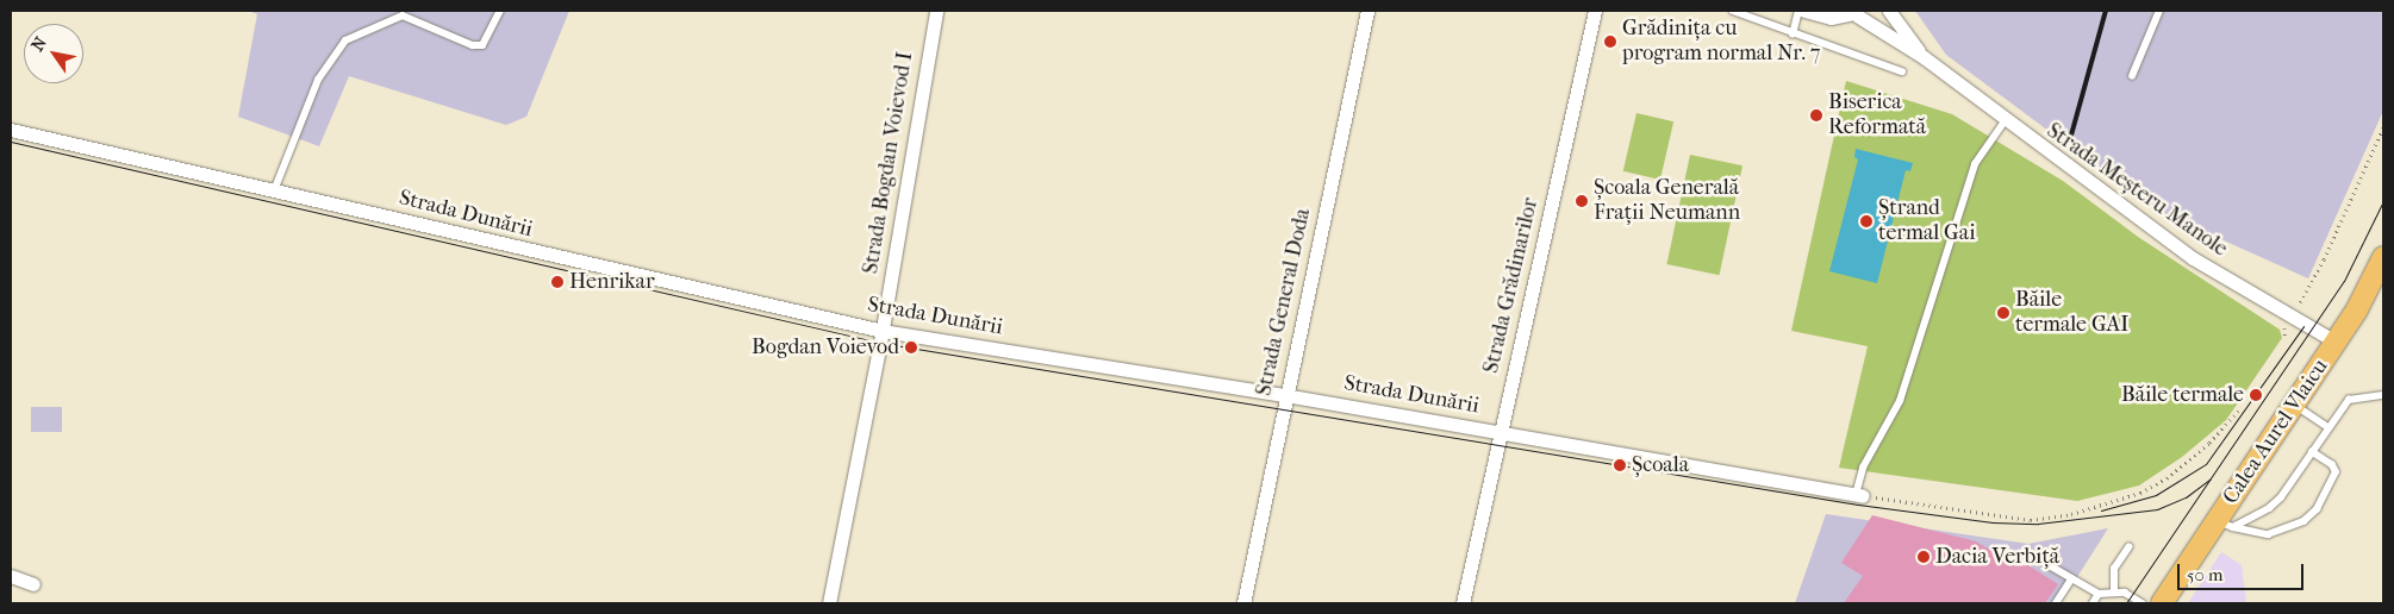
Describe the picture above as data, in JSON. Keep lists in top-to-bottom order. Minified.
{"streets":{"main road":["Calea Aurel Vlaicu"],"street":["Strada Bogdan Voievod I","Strada Meșteru Manole","Strada Dunării","Strada Grădinarilor","Strada General Doda"]},"crossings":[["Strada Bogdan Voievod I","Strada Dunării"],["Strada Meșteru Manole","Calea Aurel Vlaicu"],["Strada Dunării","Strada Grădinarilor"],["Strada Dunării","Strada General Doda"]],"places":["Grădinița cu program normal Nr. 7","Biserica Reformată","Școala Generală Frații Neumann","Ștrand termal Gai","Henrikar","Băile termale GAI","Bogdan Voievod","Băile termale","Școala","Dacia Verbiță"],"scale_bar":"50 m","north":"top left"}
